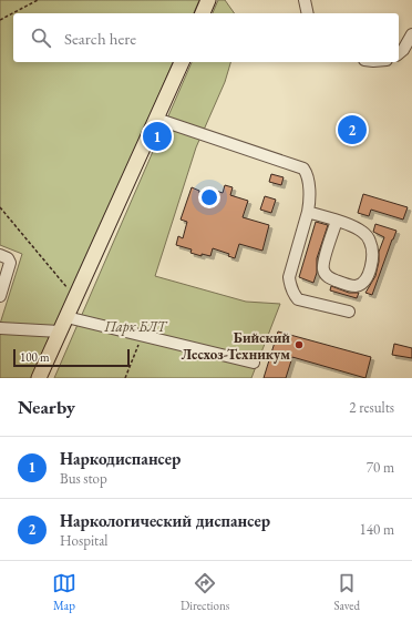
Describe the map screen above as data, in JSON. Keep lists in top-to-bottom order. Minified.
{"parks":["Парк БЛТ"],"places":["Бийский Лесхоз-Техникум"],"scale_bar":"100 m","page":{"search":"Search here","pins":["2","1"],"scale":"100 m","heading":["Nearby","2 results"],"list":[{"mark":"1","name":"Наркодиспансер","note":"Bus stop","value":"70 m"},{"mark":"2","name":"Наркологический диспансер","note":"Hospital","value":"140 m"}],"nav":["Map","Directions","Saved"]}}
